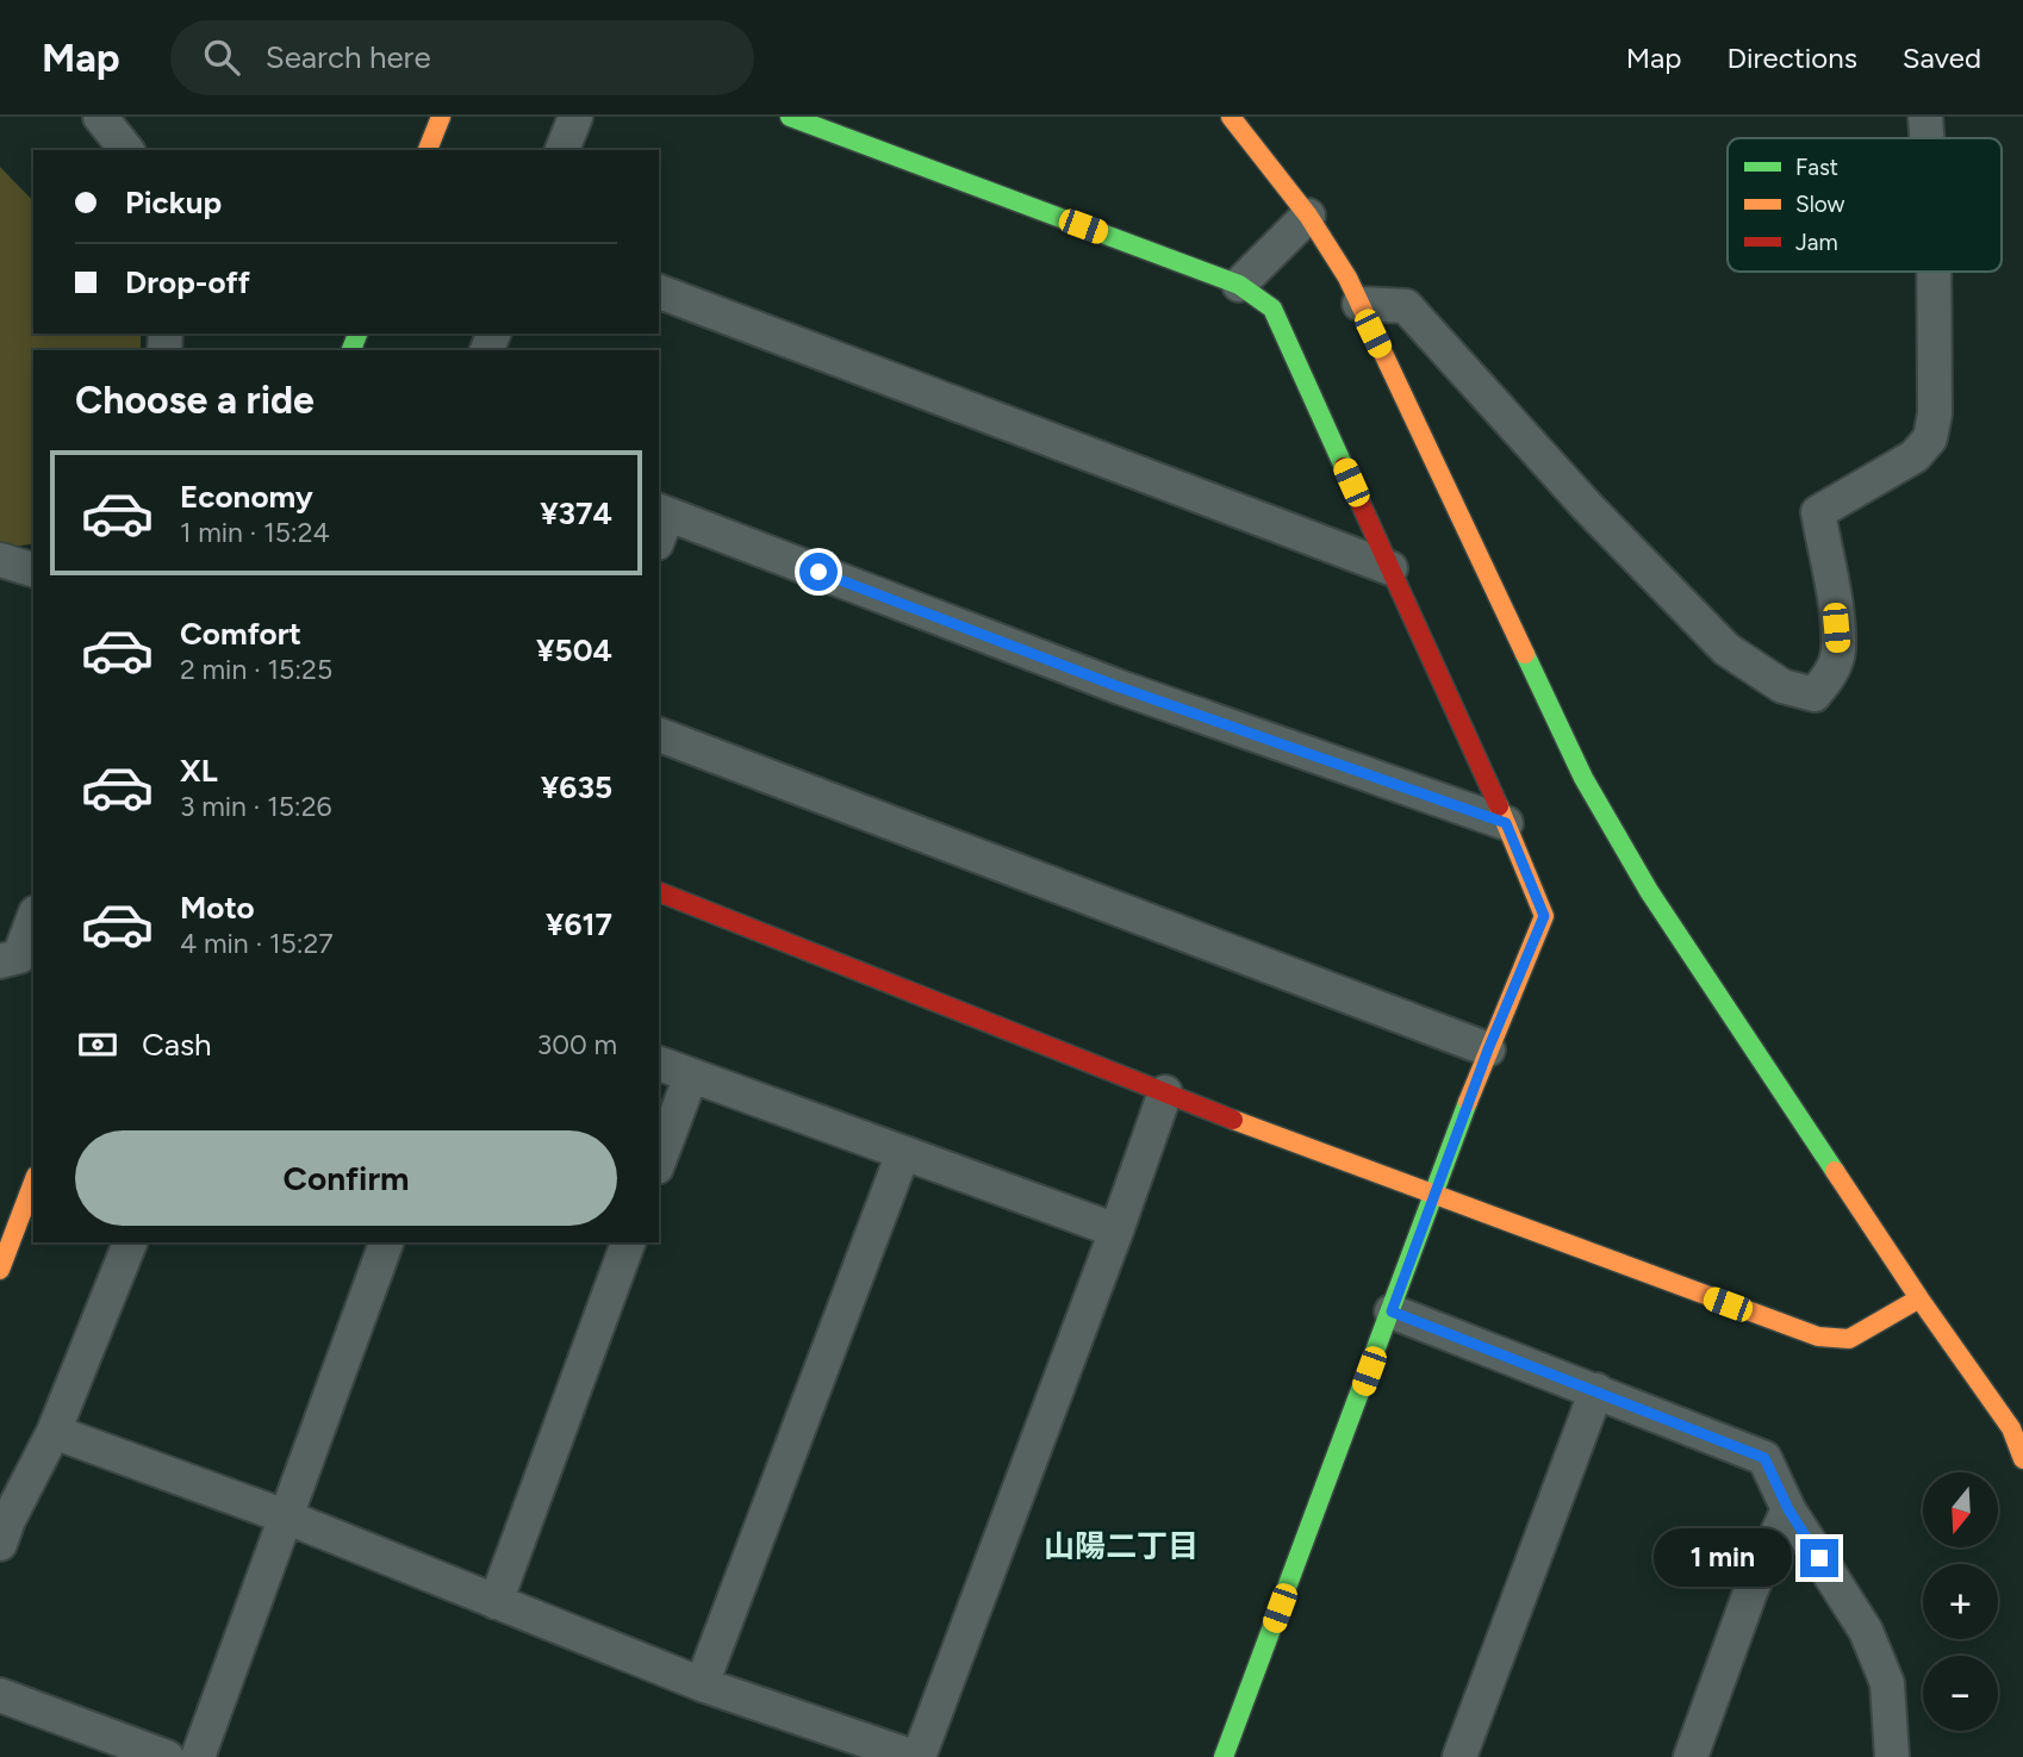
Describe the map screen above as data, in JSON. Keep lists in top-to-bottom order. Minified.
{"districts":["山陽二丁目"],"legend":["Fast","Slow","Jam"],"north":"bottom","page":{"header":"Map","search":"Search here","nav":["Map","Directions","Saved"],"banner":["Pickup","Drop-off"],"heading":"Choose a ride","list":[{"name":"Economy","note":"1 min · 15:24","value":"¥374"},{"name":"Comfort","note":"2 min · 15:25","value":"¥504"},{"name":"XL","note":"3 min · 15:26","value":"¥635"},{"name":"Moto","note":"4 min · 15:27","value":"¥617"}],"pay":["Cash","300 m"],"buttons":"Confirm","map_buttons":["+","−"],"bubble":"1 min"}}
